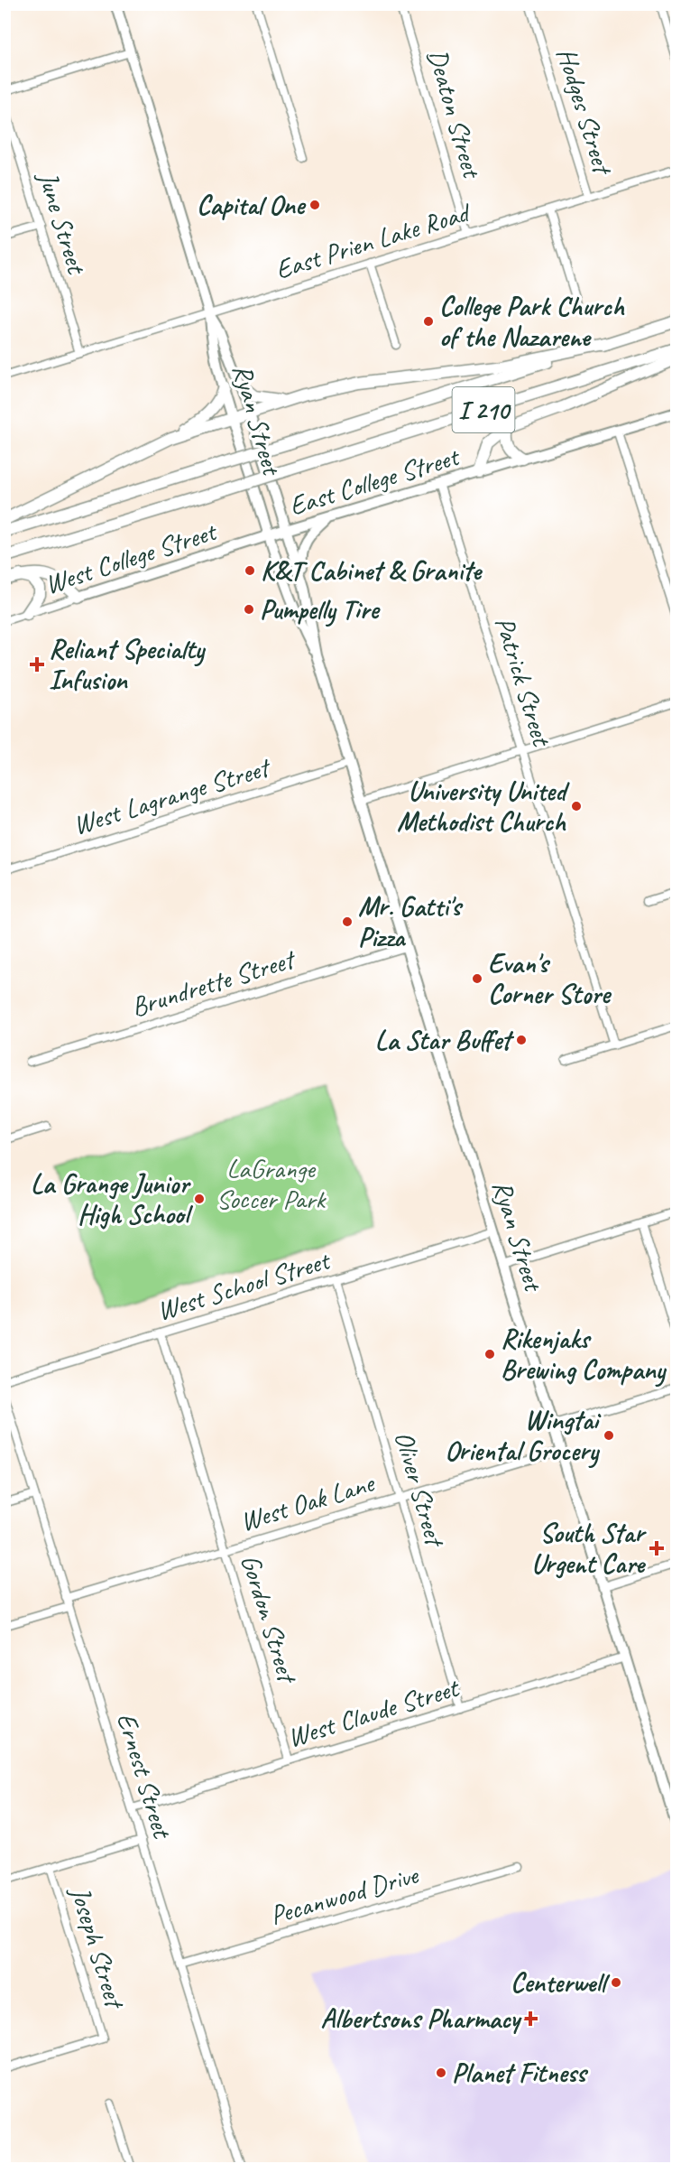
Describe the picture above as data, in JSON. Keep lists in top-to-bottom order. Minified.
{"streets":{"highway":["I 210"],"main road":["Ryan Street","East College Street","West College Street"],"street":["Hodges Street","Deaton Street","June Street","East Prien Lake Road","Patrick Street","West Lagrange Street","Brundrette Street","West School Street","Oliver Street","West Oak Lane","Gordon Street","West Claude Street","Ernest Street","Pecanwood Drive","Joseph Street"]},"crossings":[["Hodges Street","East Prien Lake Road"],["Deaton Street","East Prien Lake Road"],["June Street","East Prien Lake Road"],["East Prien Lake Road","Ryan Street"],["Ryan Street","East College Street"],["Ryan Street","West College Street"],["Ryan Street","West Lagrange Street"],["Ryan Street","Brundrette Street"],["Ryan Street","West School Street"],["Ryan Street","West Oak Lane"],["Ryan Street","West Claude Street"],["East College Street","West College Street"],["East College Street","Patrick Street"],["West School Street","Oliver Street"],["West School Street","Gordon Street"],["Oliver Street","West Oak Lane"],["Oliver Street","West Claude Street"],["West Oak Lane","Gordon Street"],["West Oak Lane","Ernest Street"],["Gordon Street","West Claude Street"],["West Claude Street","Ernest Street"],["Ernest Street","Pecanwood Drive"]],"parks":["LaGrange Soccer Park"],"places":{"other":["Capital One","College Park Church of the Nazarene","K&T Cabinet & Granite","Pumpelly Tire","University United Methodist Church","Mr. Gatti's Pizza","Evan's Corner Store","La Star Buffet","La Grange Junior High School","Rikenjaks Brewing Company","Wingtai Oriental Grocery","Centerwell","Planet Fitness"],"health":["Reliant Specialty Infusion","South Star Urgent Care","Albertsons Pharmacy"]}}
